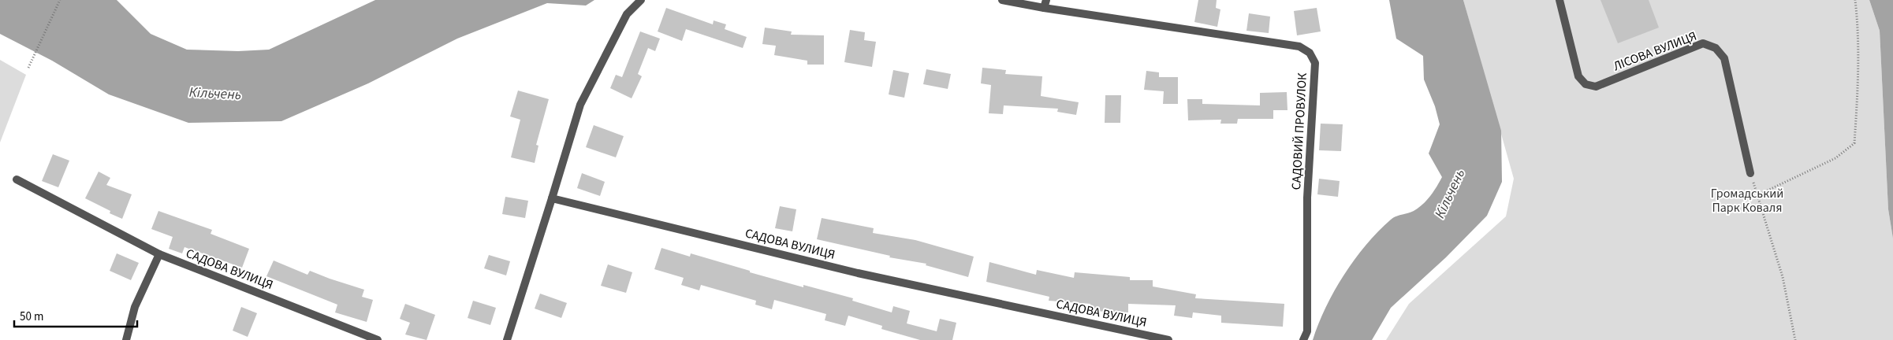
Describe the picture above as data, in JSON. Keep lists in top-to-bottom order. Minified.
{"streets":{"street":["ЛІСОВА ВУЛИЦЯ","САДОВИЙ ПРОВУЛОК","САДОВА ВУЛИЦЯ"]},"water":["Кільчень"],"parks":["Громадський Парк Коваля"],"scale_bar":"50 m"}
